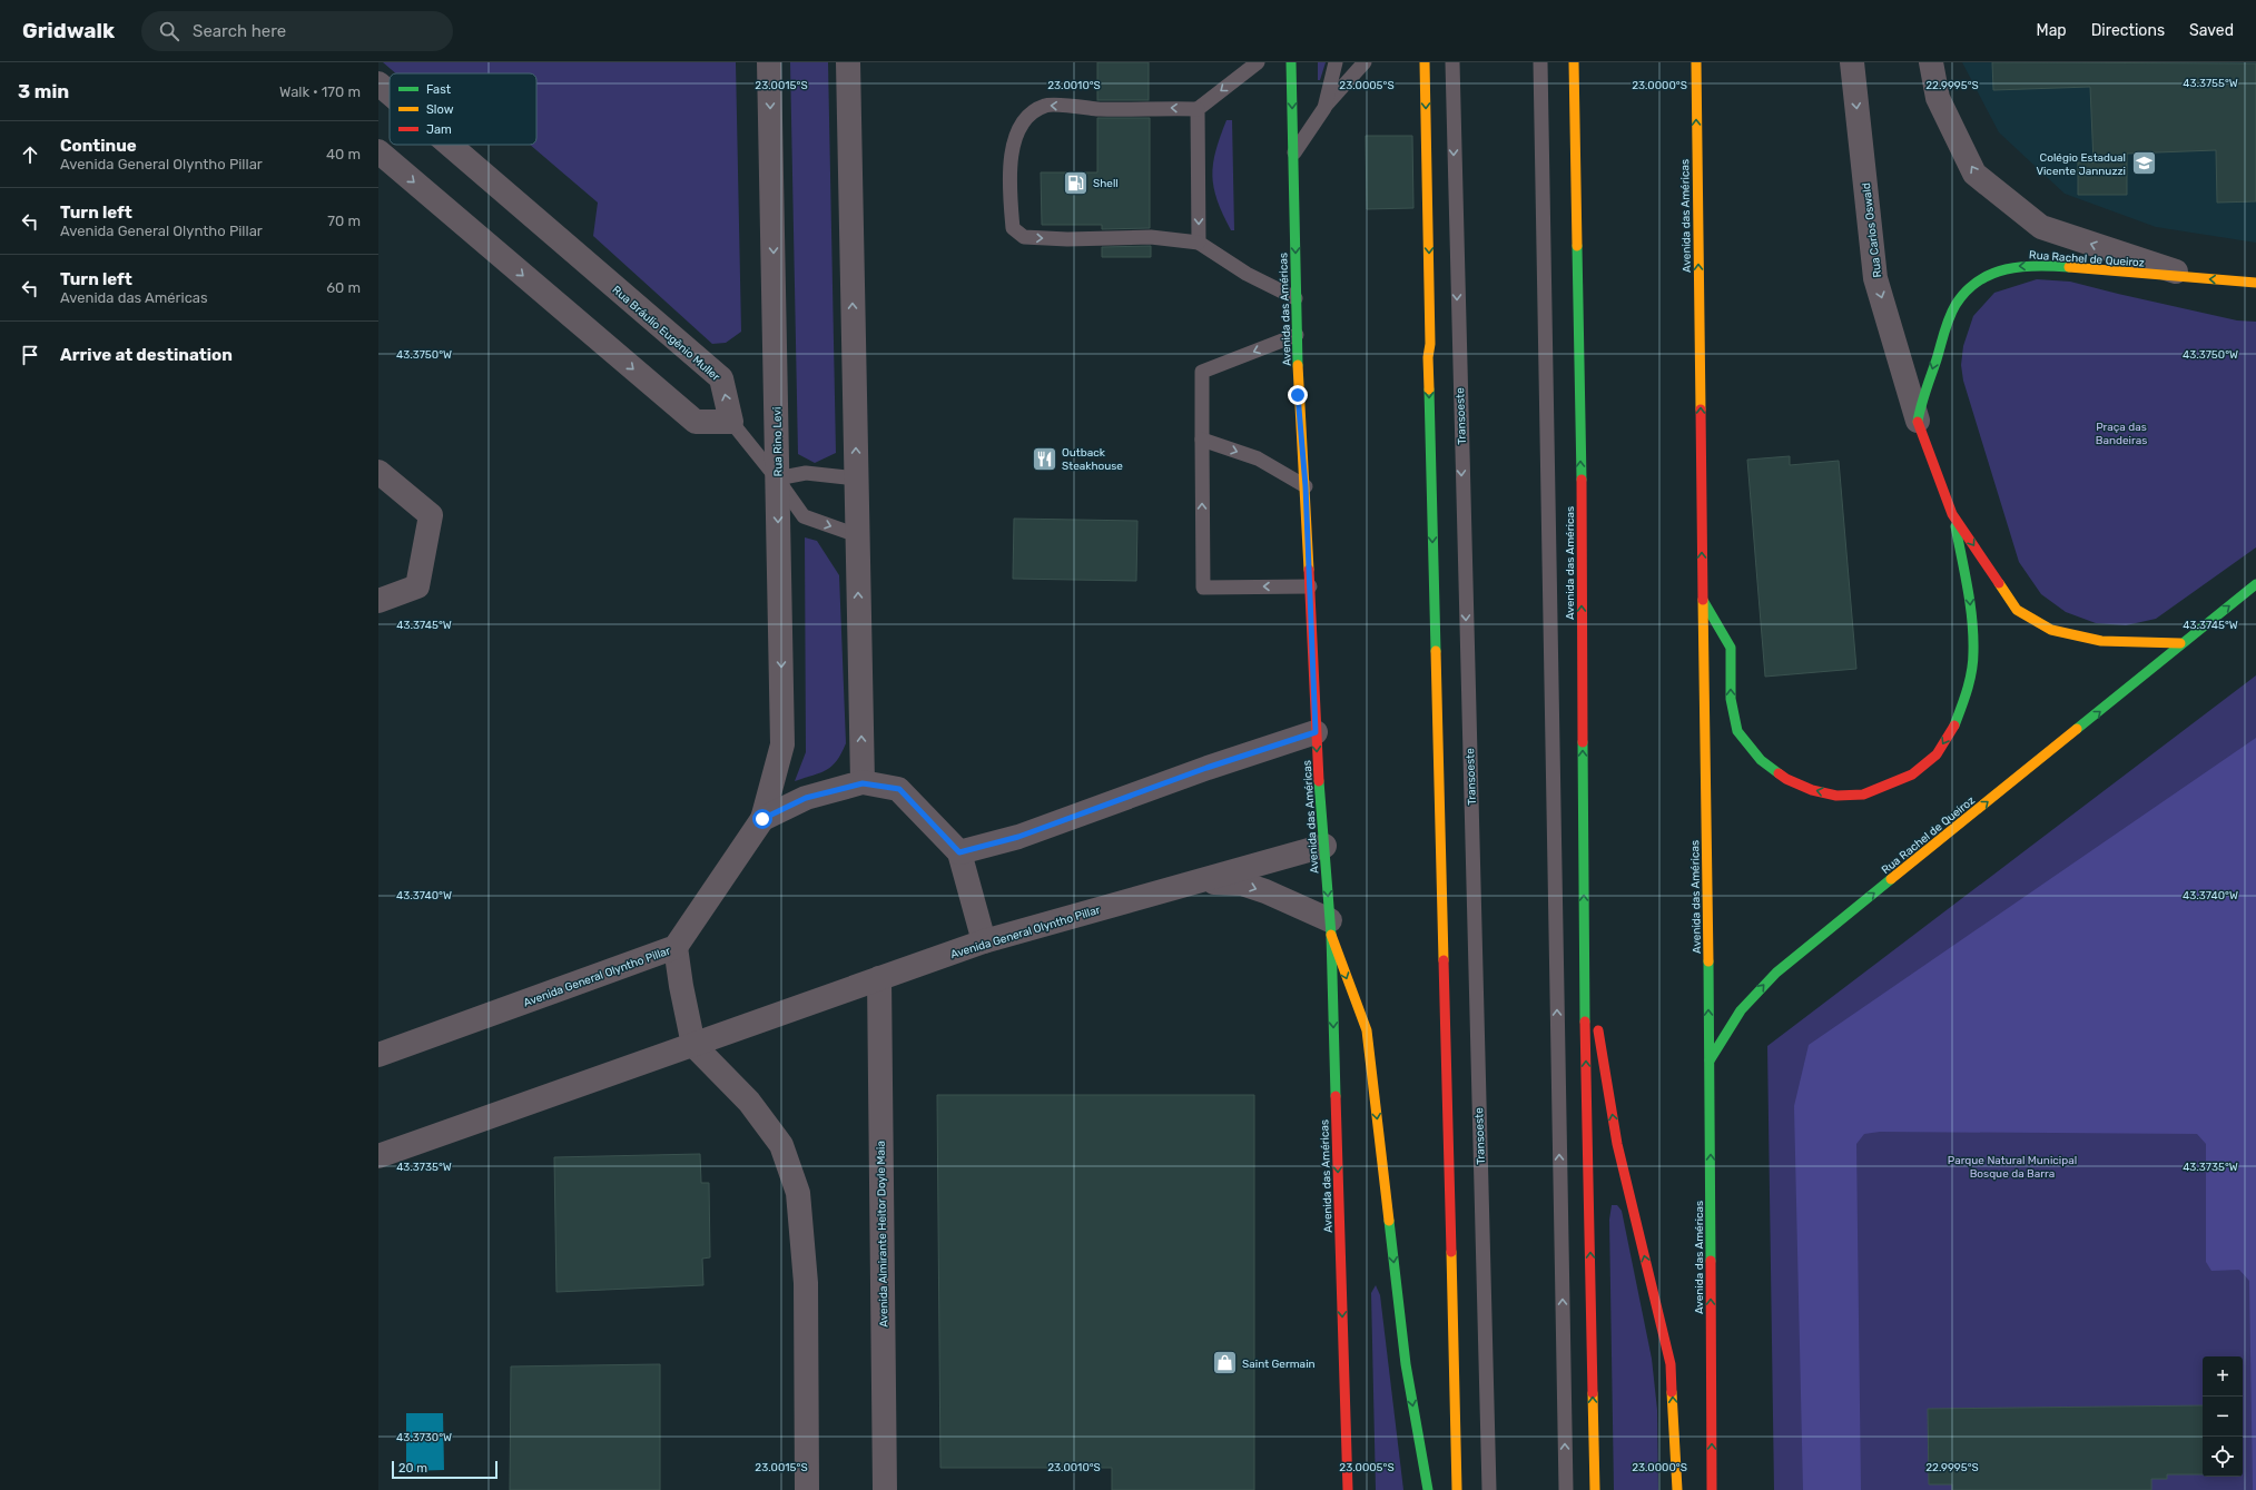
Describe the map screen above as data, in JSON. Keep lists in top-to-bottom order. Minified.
{"streets":{"main road":["Avenida das Américas","Rua Rachel de Queiroz"],"street":["Rua Carlos Oswald","Rua Bráulio Eugênio Muller","Rua Rino Levi","Avenida General Olyntho Pillar","Avenida Almirante Heitor Doyle Maia"],"lane":["Transoeste"]},"crossings":[["Avenida das Américas","Rua Rachel de Queiroz"],["Avenida das Américas","Avenida General Olyntho Pillar"],["Rua Carlos Oswald","Rua Rachel de Queiroz"],["Rua Rino Levi","Avenida General Olyntho Pillar"],["Avenida General Olyntho Pillar","Avenida Almirante Heitor Doyle Maia"]],"one_way":["Rua Carlos Oswald"],"parks":["Praça das Bandeiras","Parque Natural Municipal Bosque da Barra"],"places":{"school or university":["Colégio Estadual Vicente Jannuzzi"],"fuel station":["Shell"],"restaurant":["Outback Steakhouse"],"shop":["Saint Germain"]},"legend":["Fast","Slow","Jam"],"scale_bar":"20 m","page":{"header":"Gridwalk","search":"Search here","nav":["Map","Directions","Saved"],"heading":["3 min","Walk · 170 m"],"list":[["Continue","Avenida General Olyntho Pillar","40 m"],["Turn left","Avenida General Olyntho Pillar","70 m"],["Turn left","Avenida das Américas","60 m"],"Arrive at destination"],"map_buttons":["+","−"],"scale":"20 m"},"coordinates":["43.3755°W","23.0015°S","23.0010°S","23.0005°S","23.0000°S","22.9995°S","43.3750°W","43.3745°W","43.3740°W","43.3735°W","43.3730°W"]}
